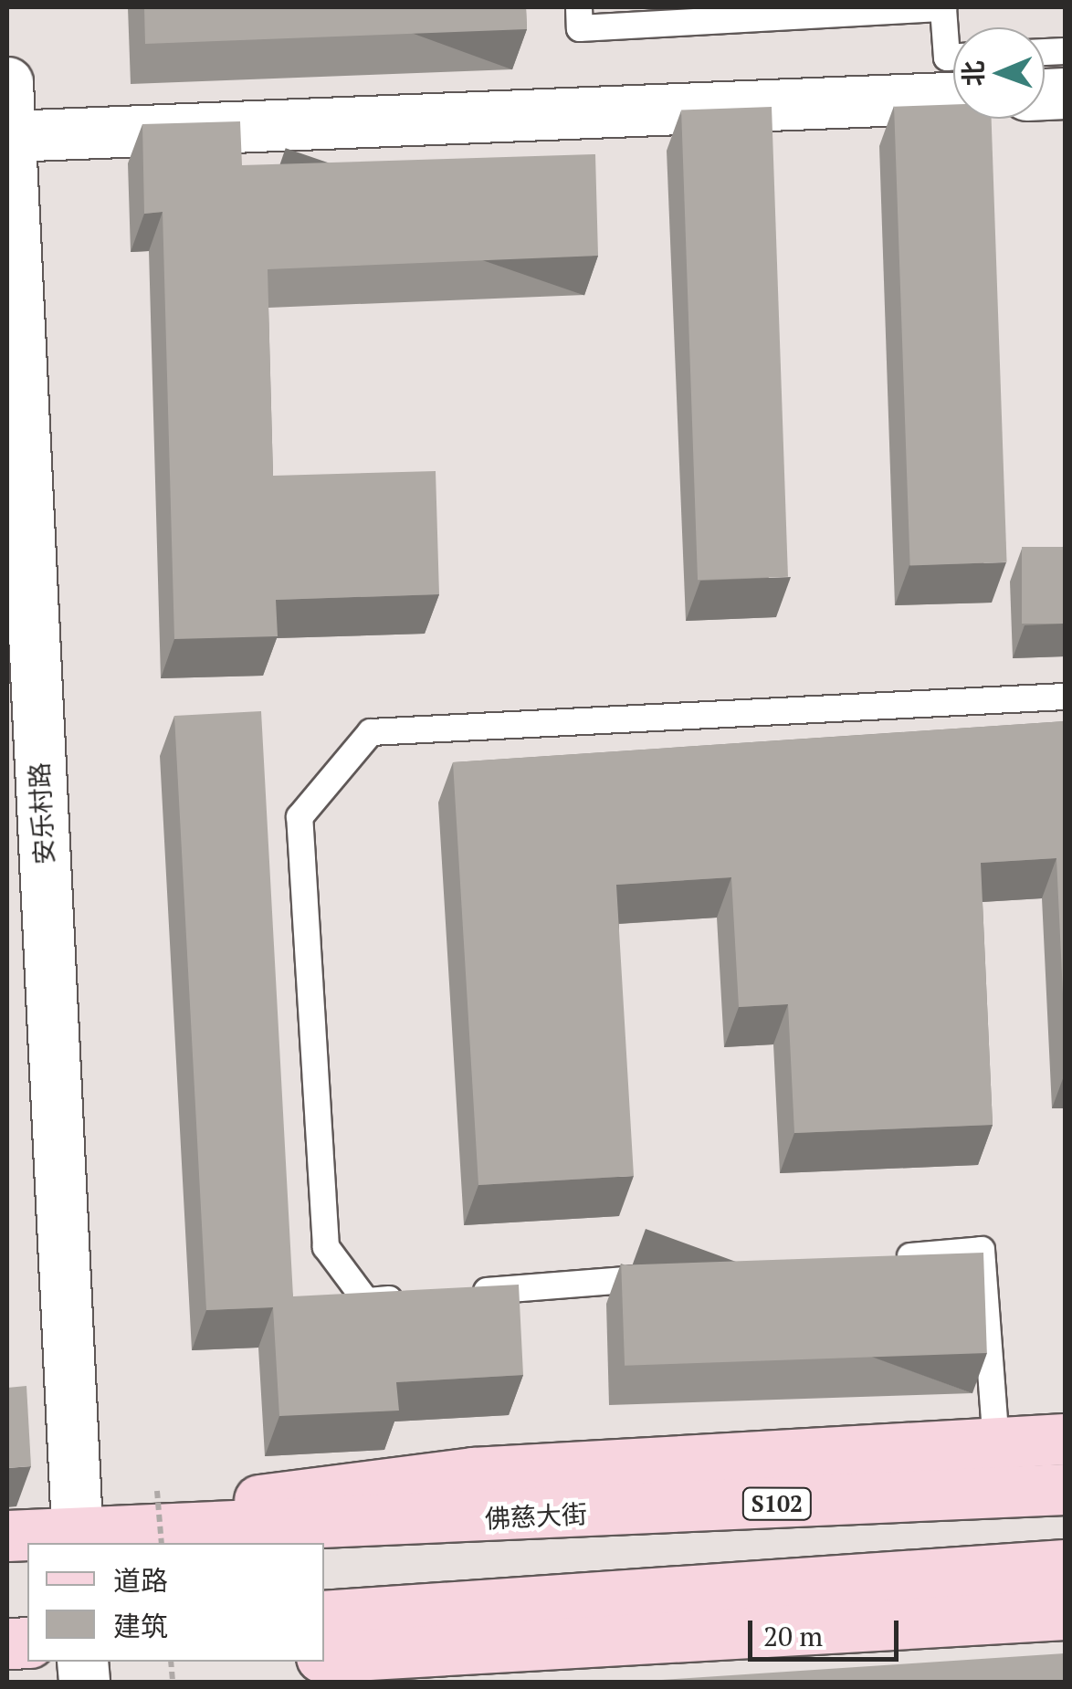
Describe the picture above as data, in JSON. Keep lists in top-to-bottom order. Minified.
{"streets":{"main road":["S102","佛慈大街"],"street":["安乐村路"]},"crossings":[["安乐村路","佛慈大街"]],"legend":["道路","建筑"],"scale_bar":"20 m","north":"left"}
